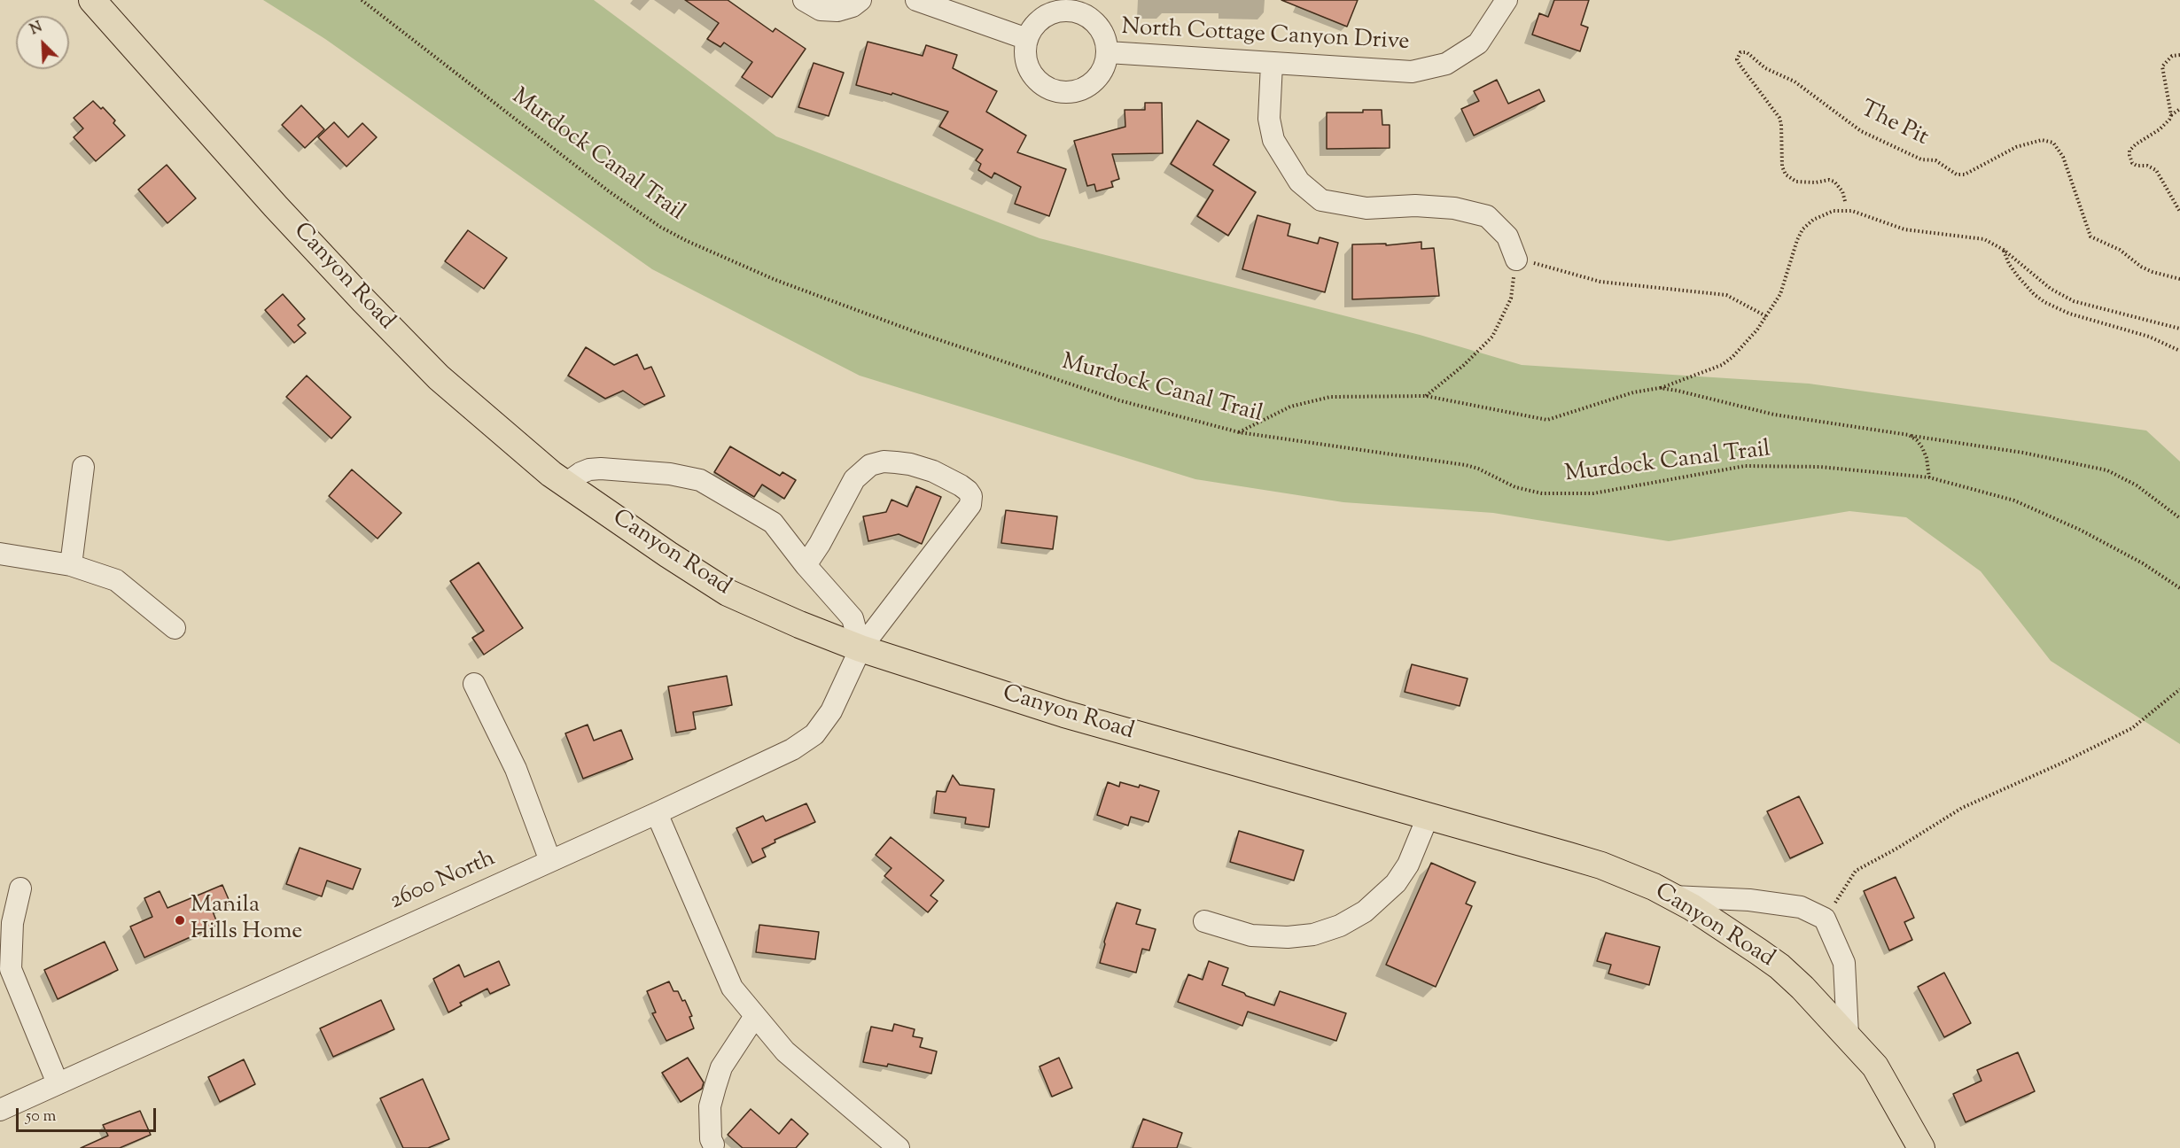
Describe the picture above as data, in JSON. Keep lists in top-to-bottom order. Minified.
{"streets":{"main road":["Canyon Road"],"street":["North Cottage Canyon Drive","2600 North"],"path":["The Pit","Murdock Canal Trail"]},"crossings":[["Canyon Road","2600 North"]],"places":["Manila Hills Home"],"scale_bar":"50 m","north":"top left"}
